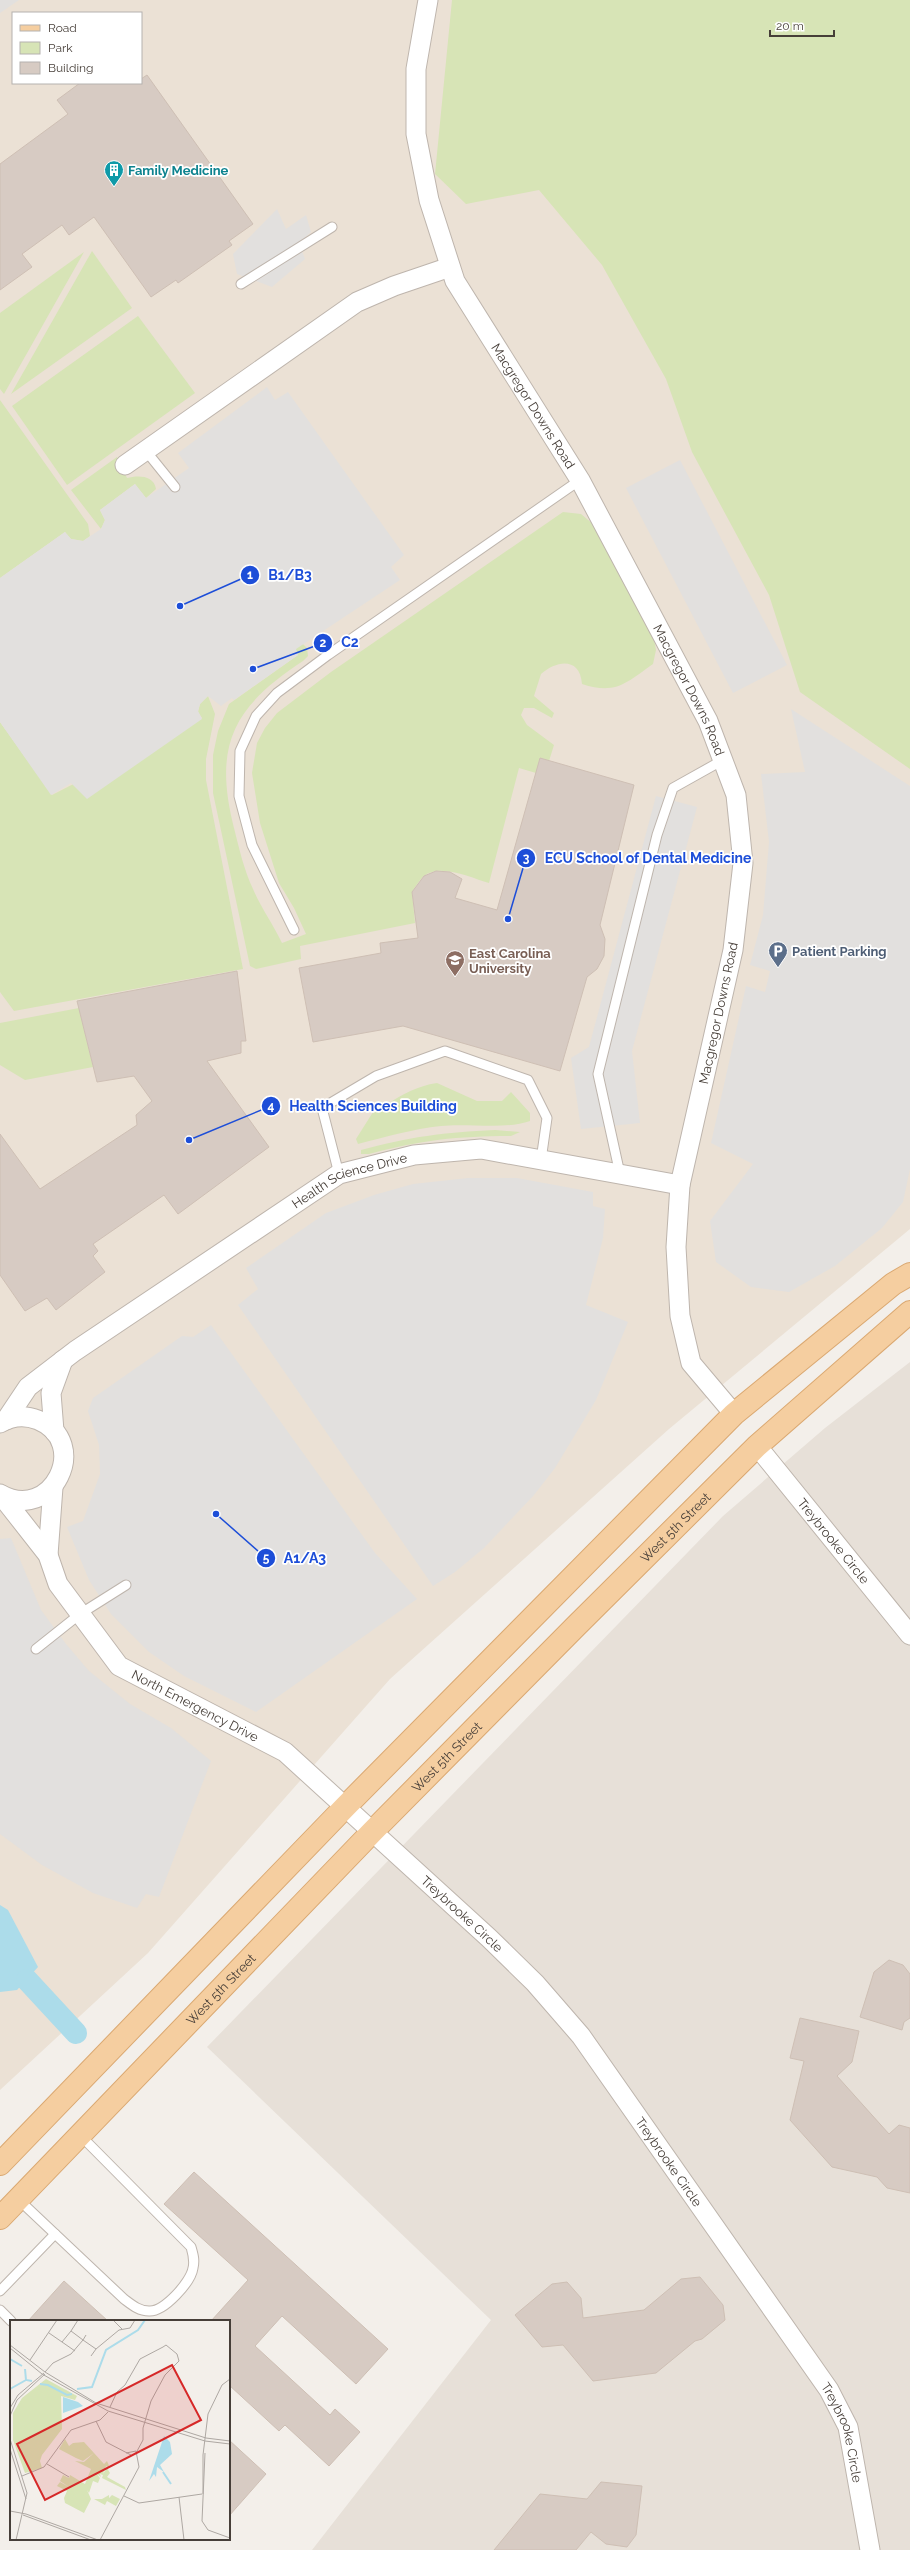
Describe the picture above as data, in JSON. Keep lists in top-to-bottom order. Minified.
{"streets":{"main road":["West 5th Street"],"street":["Macgregor Downs Road","Health Science Drive","Treybrooke Circle","North Emergency Drive"]},"crossings":[["Macgregor Downs Road","Health Science Drive"],["Health Science Drive","North Emergency Drive"],["West 5th Street","Treybrooke Circle"],["West 5th Street","North Emergency Drive"],["Treybrooke Circle","North Emergency Drive"]],"places":{"building":["Family Medicine"],"other":["B1/B3","C2","ECU School of Dental Medicine","Health Sciences Building","A1/A3"],"parking":["Patient Parking"],"school or university":["East Carolina University"]},"legend":["Road","Park","Building"],"scale_bar":"20 m"}
